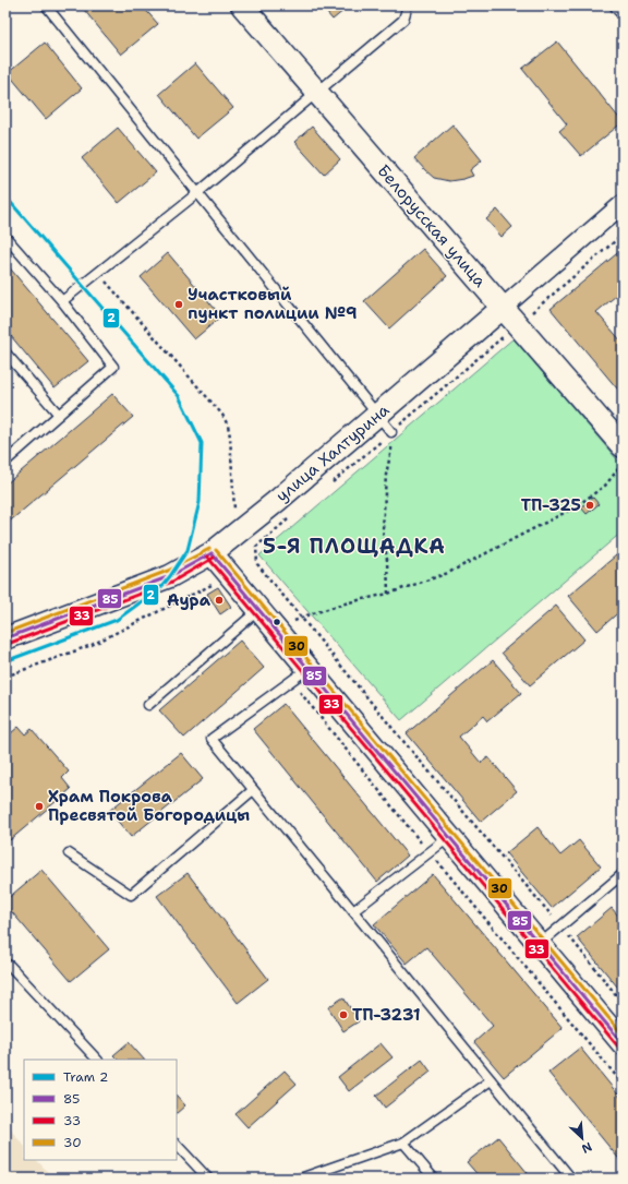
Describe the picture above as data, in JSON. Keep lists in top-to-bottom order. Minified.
{"streets":{"street":["Белорусская улица","улица Халтурина"]},"crossings":[["Белорусская улица","улица Халтурина"]],"districts":["5-Я ПЛОЩАДКА"],"places":["Участковый пункт полиции №9","ТП-325","Аура","Храм Покрова Пресвятой Богородицы","ТП-3231"],"lines":["tram line 2","transit line 30","transit line 85","transit line 33"],"legend":["Tram 2","85","33","30"],"north":"bottom right"}
